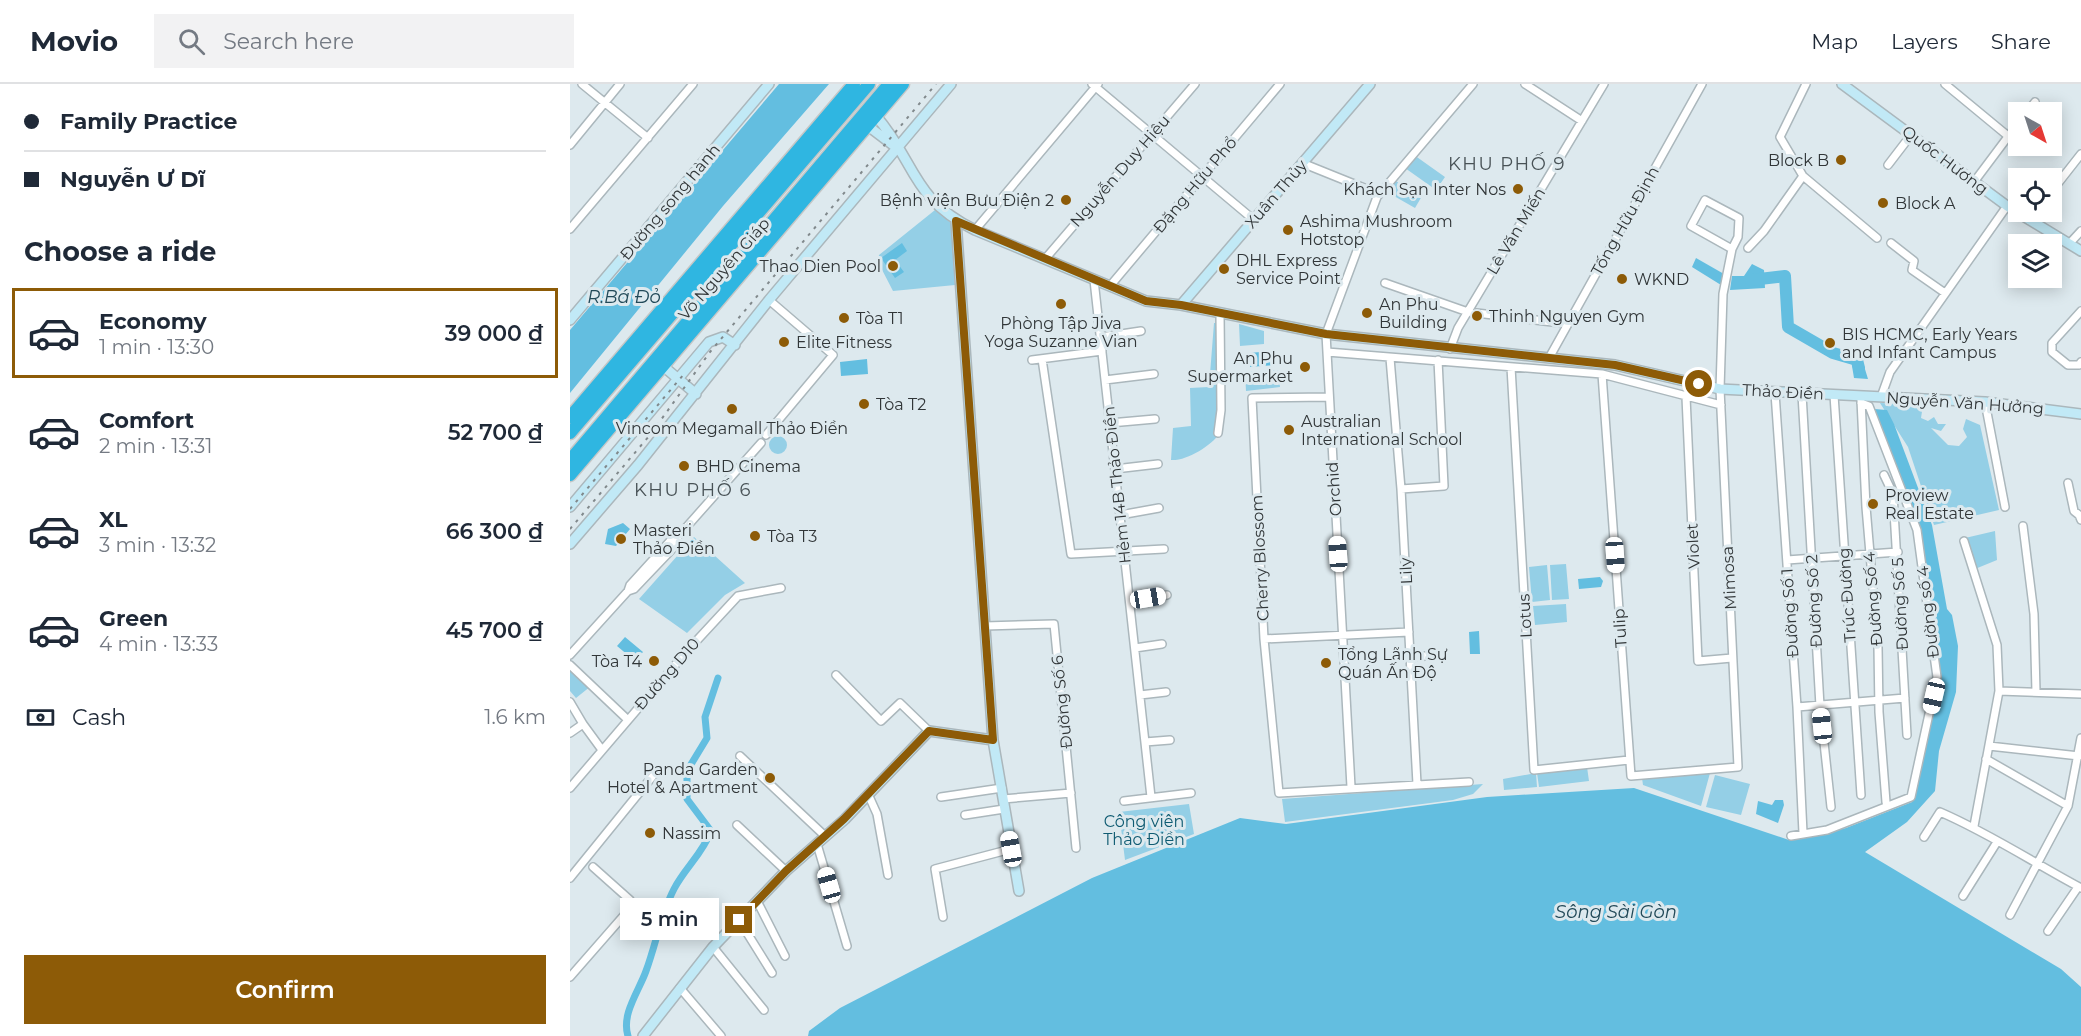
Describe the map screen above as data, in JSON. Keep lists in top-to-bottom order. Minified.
{"streets":{"highway":["Võ Nguyên Giáp"],"main road":["Quốc Hương","Xuân Thủy","Đường song hành","Thảo Điền","Nguyễn Văn Hưởng"],"street":["Nguyễn Duy Hiệu","Đặng Hữu Phổ","Tống Hữu Định","Lê Văn Miến","Hẻm 14B Thảo Điền","Orchid","Violet","Cherry Blossom","Lily","Mimosa","Trúc Đường","Đường Số 4","Đường Số 2","Đường Số 5","Đường số 4","Đường Số 1","Lotus","Tulip","Đường D10","Đường Số 6"]},"crossings":[["Nguyễn Duy Hiệu","Thảo Điền"],["Đặng Hữu Phổ","Thảo Điền"],["Xuân Thủy","Thảo Điền"],["Tống Hữu Định","Thảo Điền"],["Lê Văn Miến","Thảo Điền"],["Võ Nguyên Giáp","Thảo Điền"],["Thảo Điền","Nguyễn Văn Hưởng"],["Thảo Điền","Hẻm 14B Thảo Điền"],["Thảo Điền","Orchid"],["Thảo Điền","Mimosa"],["Thảo Điền","Trúc Đường"],["Thảo Điền","Đường Số 4"],["Thảo Điền","Đường Số 2"],["Thảo Điền","Đường số 4"],["Thảo Điền","Đường Số 1"],["Nguyễn Văn Hưởng","Đường Số 4"],["Nguyễn Văn Hưởng","Đường số 4"],["Orchid","Cherry Blossom"],["Violet","Mimosa"],["Mimosa","Lotus"],["Mimosa","Tulip"],["Đường Số 4","Đường số 4"],["Lotus","Tulip"]],"districts":["KHU PHỐ 9","KHU PHỐ 6"],"water":["R.Bá Đỏ","Sông Sài Gòn"],"parks":["Công viên Thảo Điền"],"places":["Block B","Khách Sạn Inter Nos","Bệnh viện Bưu Điện 2","Block A","Ashima Mushroom Hotstop","Thao Dien Pool","DHL Express Service Point","WKND","Phòng Tập Jiva Yoga Suzanne Vian","An Phu Building","Thinh Nguyen Gym","Tòa T1","Elite Fitness","BIS HCMC, Early Years and Infant Campus","An Phu Supermarket","Tòa T2","Vincom Megamall Thảo Điền","Australian International School","BHD Cinema","Proview Real Estate","Tòa T3","Masteri Thảo Điền","Tòa T4","Tổng Lãnh Sự Quán Ấn Độ","Panda Garden Hotel & Apartment","Nassim"],"north":"bottom right","page":{"header":"Movio","search":"Search here","nav":["Map","Layers","Share"],"banner":["Family Practice","Nguyễn Ư Dĩ"],"heading":"Choose a ride","list":[{"name":"Economy","note":"1 min · 13:30","value":"39 000 ₫"},{"name":"Comfort","note":"2 min · 13:31","value":"52 700 ₫"},{"name":"XL","note":"3 min · 13:32","value":"66 300 ₫"},{"name":"Green","note":"4 min · 13:33","value":"45 700 ₫"}],"pay":["Cash","1.6 km"],"bubble":"5 min","buttons":"Confirm"}}
